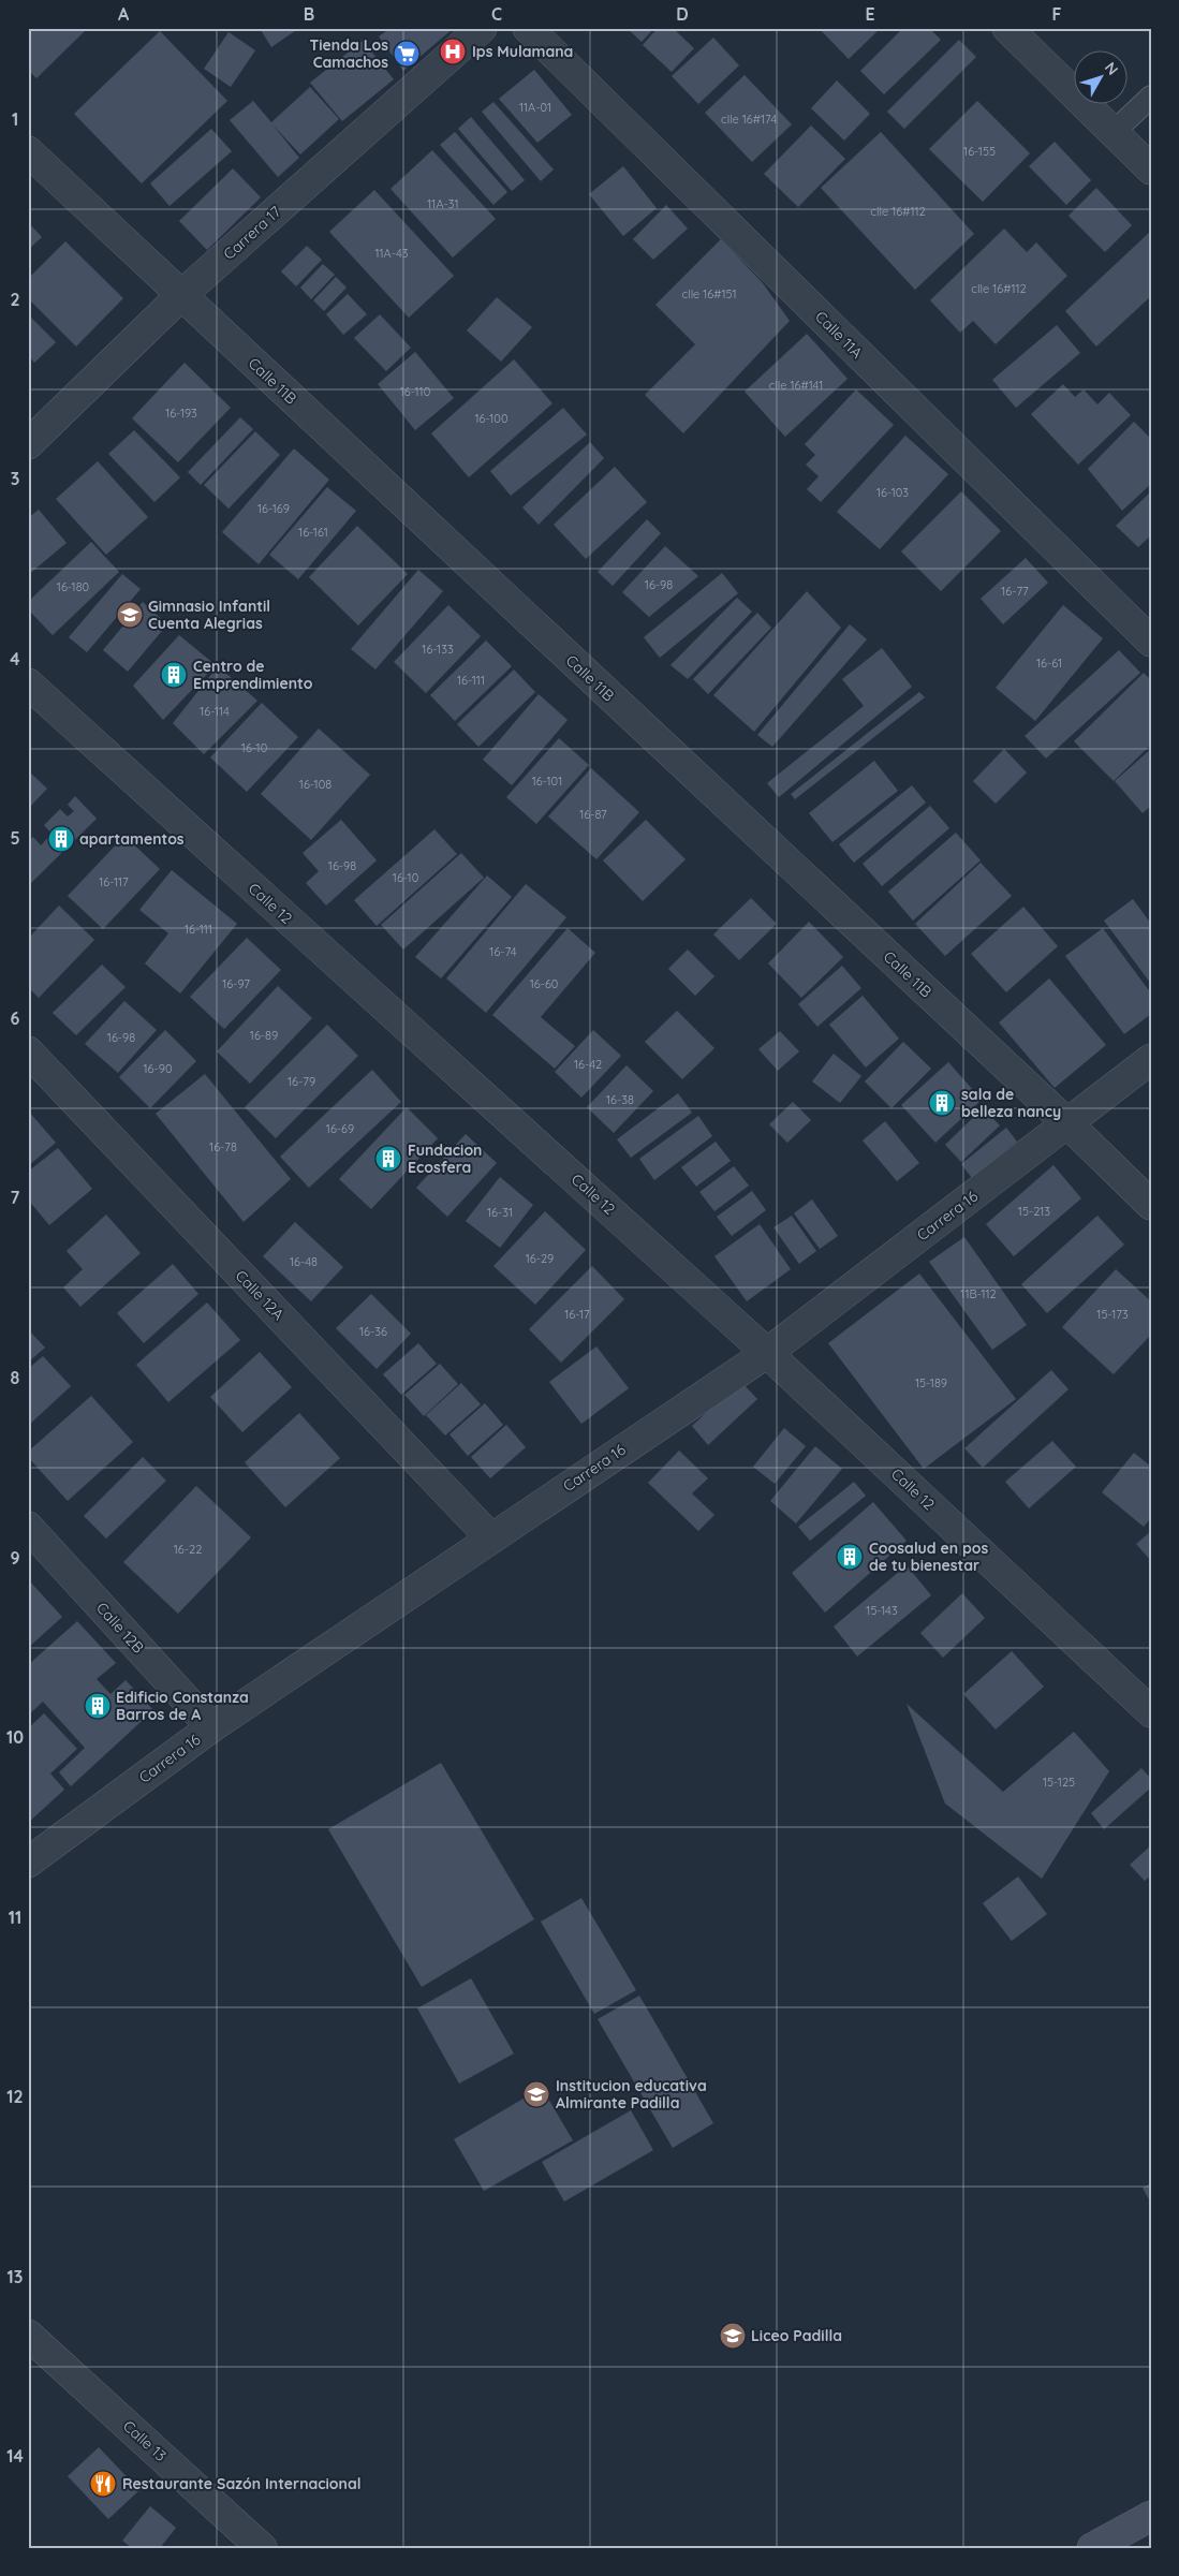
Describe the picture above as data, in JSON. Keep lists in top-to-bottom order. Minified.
{"streets":{"street":["Carrera 17","Calle 11A","Calle 11B","Calle 12","Carrera 16","Calle 12A","Calle 12B","Calle 13"]},"crossings":[["Carrera 17","Calle 11B"],["Calle 11B","Carrera 16"],["Calle 12","Carrera 16"],["Carrera 16","Calle 12A"],["Carrera 16","Calle 12B"]],"places":{"hospital":["Ips Mulamana"],"supermarket":["Tienda Los Camachos"],"school or university":["Gimnasio Infantil Cuenta Alegrias","Institucion educativa Almirante Padilla","Liceo Padilla"],"building":["Centro de Emprendimiento","apartamentos","sala de belleza nancy","Fundacion Ecosfera","Coosalud en pos de tu bienestar","Edificio Constanza Barros de A"],"restaurant":["Restaurante Sazón Internacional"]},"house_numbers":["11A-01","clle 16#174","16-155","11A-31","clle 16#112","11A-43","clle 16#112","clle 16#151","clle 16#141","16-110","16-193","16-100","16-103","16-169","16-161","16-98","16-180","16-77","16-133","16-61","16-111","16-114","16-10","16-101","16-108","16-87","16-98","16-10","16-117","16-111","16-74","16-97","16-60","16-89","16-98","16-42","16-90","16-79","16-38","16-69","16-78","15-213","16-31","16-29","16-48","11B-112","16-17","15-173","16-36","15-189","16-22","15-143","15-125"],"north":"top right","grid":{"columns":["A","B","C","D","E","F"],"rows":["1","2","3","4","5","6","7","8","9","10","11","12","13","14"]}}
